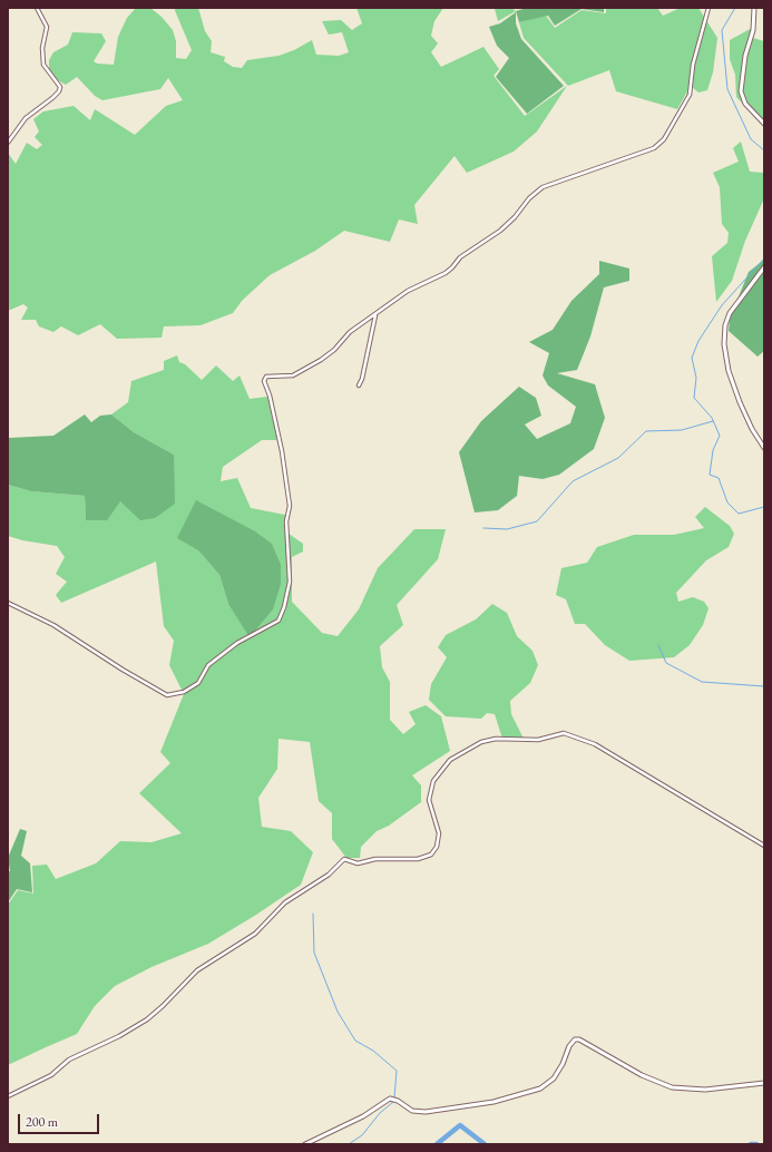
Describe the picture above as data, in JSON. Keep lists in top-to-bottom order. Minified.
{"scale_bar":"200 m"}
